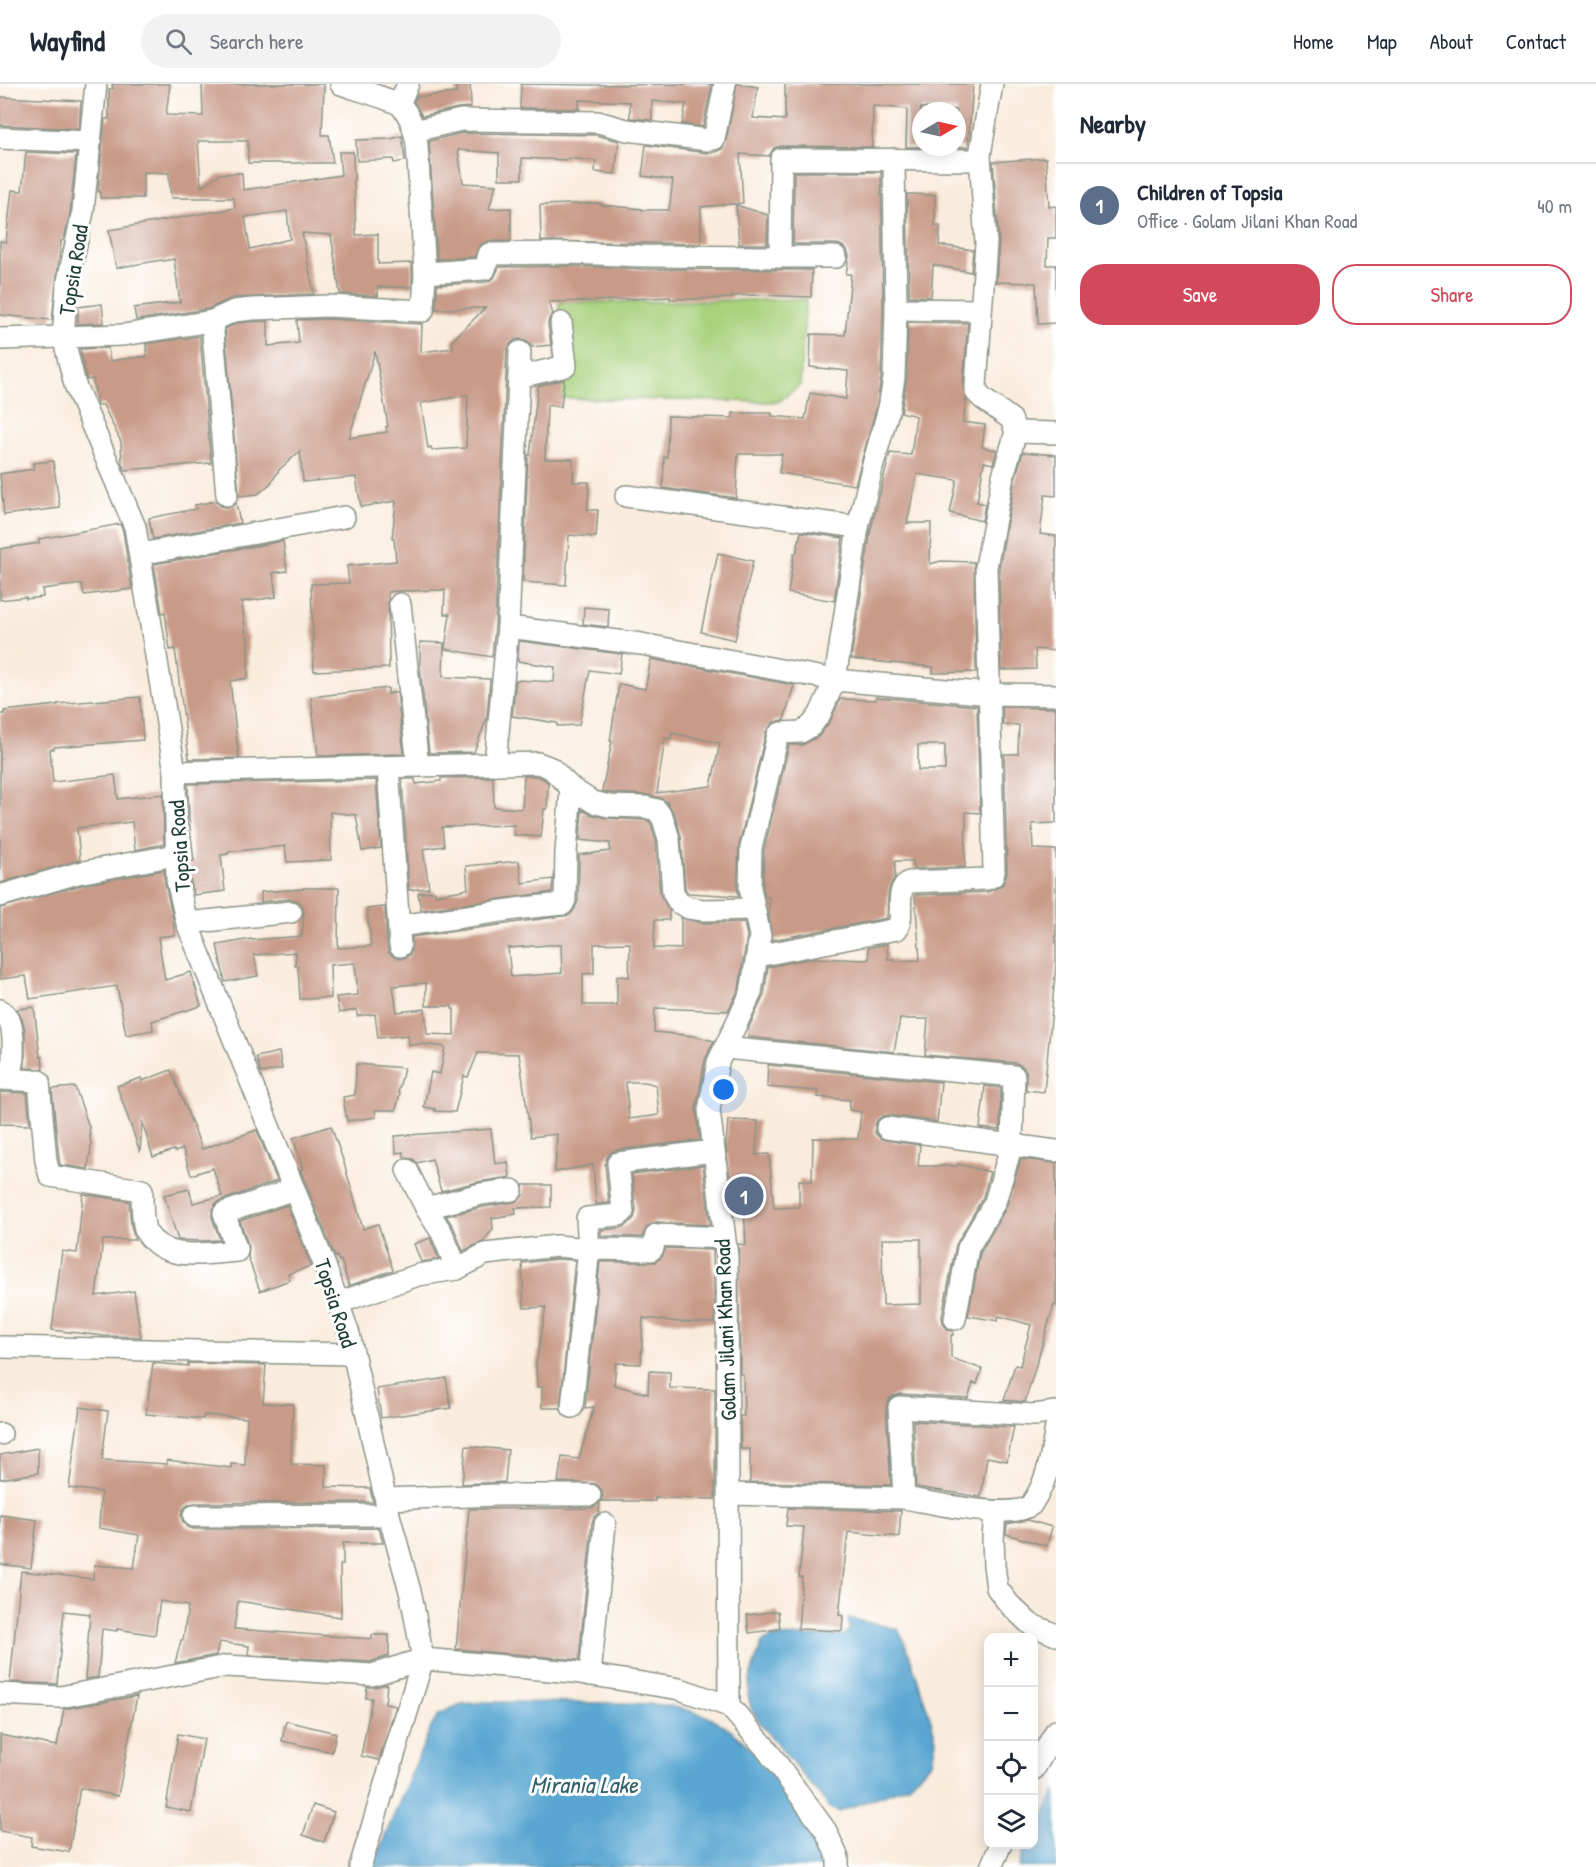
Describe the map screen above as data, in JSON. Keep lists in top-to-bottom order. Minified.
{"streets":{"street":["Topsia Road","Golam Jilani Khan Road"]},"water":["Mirania Lake"],"north":"right","page":{"header":"Wayfind","search":"Search here","nav":["Home","Map","About","Contact"],"heading":"Nearby","list":[{"mark":"1","name":"Children of Topsia","note":"Office · Golam Jilani Khan Road","value":"40 m"}],"buttons":["Save","Share"],"pins":"1","map_buttons":["+","−"]}}
